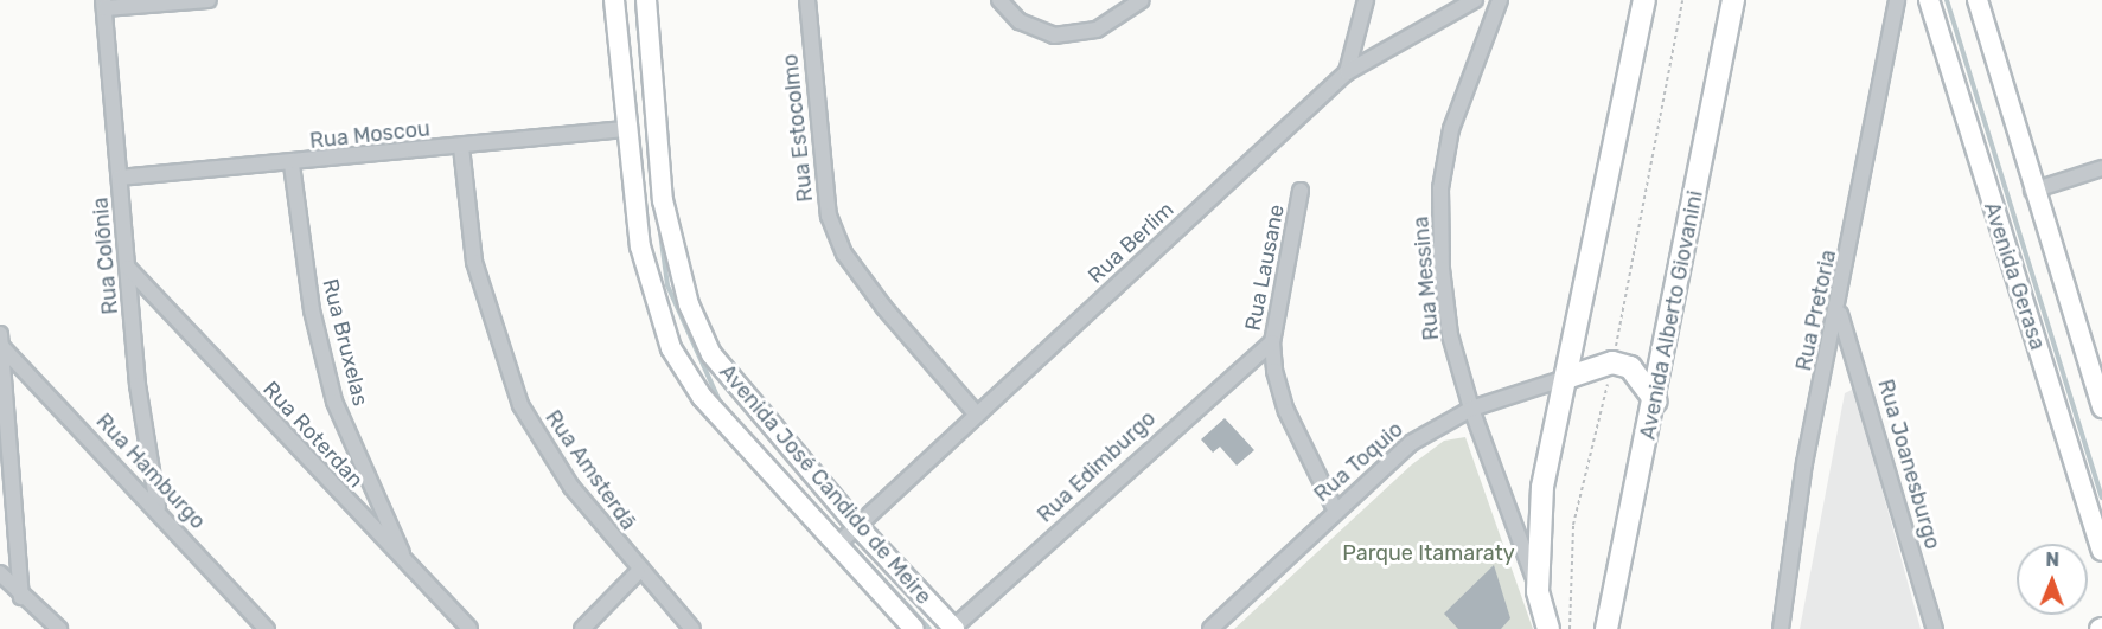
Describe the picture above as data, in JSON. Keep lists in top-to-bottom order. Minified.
{"streets":{"main road":["Avenida Alberto Giovanini"],"street":["Rua Estocolmo","Rua Moscou","Rua Berlim","Rua Colônia","Rua Lausane","Avenida Gerasa","Rua Messina","Rua Pretoria","Rua Bruxelas","Rua Roterdan","Rua Toquio","Rua Joanesburgo","Rua Edimburgo","Rua Amsterdã","Rua Hamburgo","Avenida José Candido de Meire"]},"crossings":[["Rua Estocolmo","Rua Berlim"],["Rua Moscou","Rua Colônia"],["Rua Moscou","Rua Bruxelas"],["Rua Moscou","Rua Amsterdã"],["Rua Moscou","Avenida José Candido de Meire"],["Rua Berlim","Avenida José Candido de Meire"],["Rua Colônia","Rua Roterdan"],["Rua Colônia","Rua Hamburgo"],["Rua Lausane","Rua Toquio"],["Rua Lausane","Rua Edimburgo"],["Rua Messina","Rua Toquio"],["Rua Pretoria","Rua Joanesburgo"],["Rua Bruxelas","Rua Roterdan"],["Rua Edimburgo","Avenida José Candido de Meire"]],"parks":["Parque Itamaraty"],"north":"top"}
